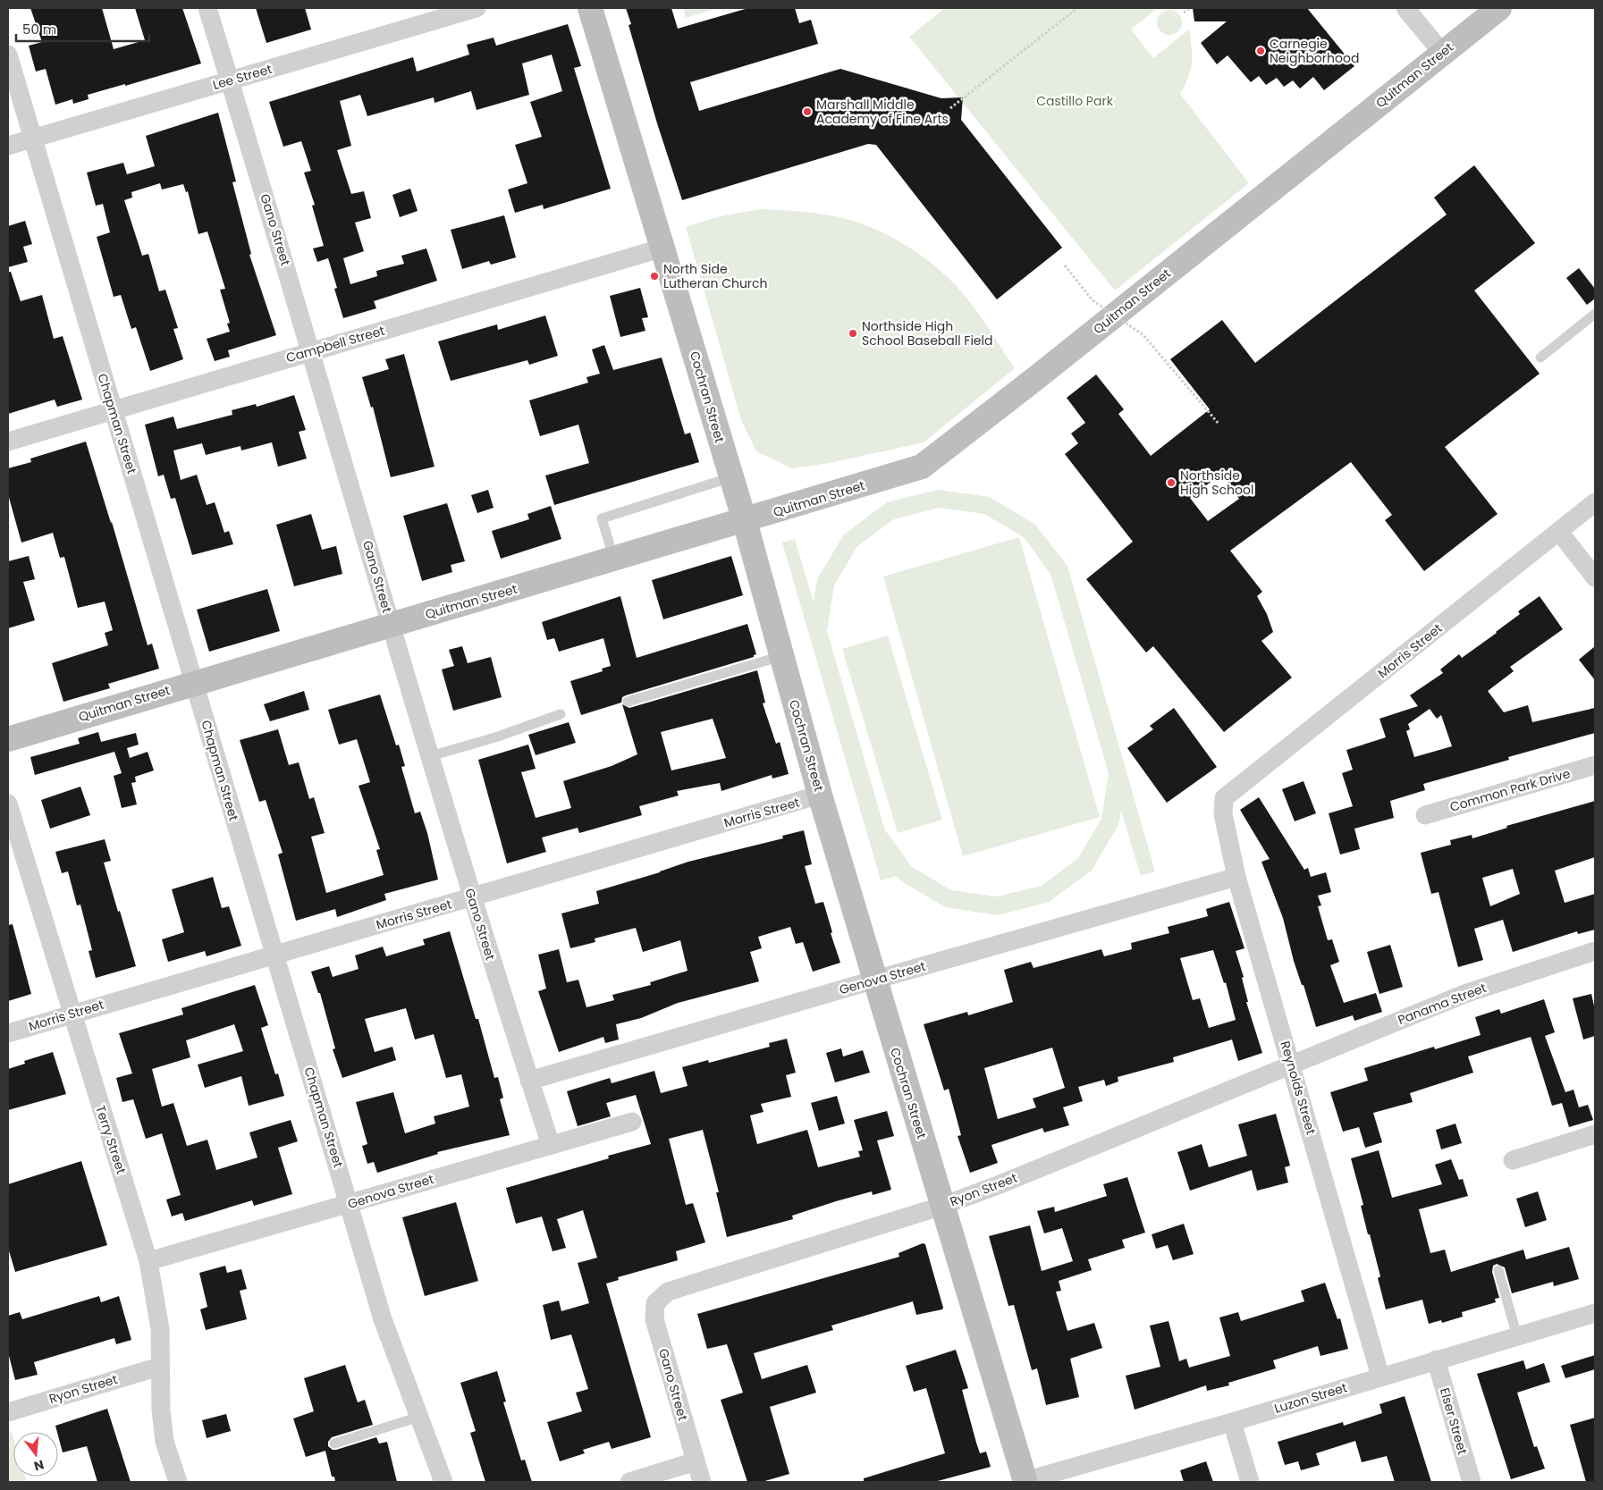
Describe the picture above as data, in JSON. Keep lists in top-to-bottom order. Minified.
{"streets":{"main road":["Quitman Street","Cochran Street"],"street":["Lee Street","Gano Street","Campbell Street","Chapman Street","Morris Street","Common Park Drive","Genova Street","Panama Street","Reynolds Street","Terry Street","Ryon Street","Luzon Street","Elser Street"]},"crossings":[["Quitman Street","Gano Street"],["Quitman Street","Cochran Street"],["Quitman Street","Chapman Street"],["Lee Street","Gano Street"],["Lee Street","Chapman Street"],["Gano Street","Campbell Street"],["Gano Street","Morris Street"],["Gano Street","Genova Street"],["Gano Street","Ryon Street"],["Campbell Street","Cochran Street"],["Campbell Street","Chapman Street"],["Cochran Street","Morris Street"],["Cochran Street","Genova Street"],["Cochran Street","Ryon Street"],["Cochran Street","Luzon Street"],["Chapman Street","Morris Street"],["Chapman Street","Genova Street"],["Morris Street","Reynolds Street"],["Morris Street","Terry Street"],["Genova Street","Reynolds Street"],["Genova Street","Terry Street"],["Panama Street","Reynolds Street"],["Panama Street","Ryon Street"],["Reynolds Street","Ryon Street"],["Reynolds Street","Luzon Street"],["Terry Street","Ryon Street"],["Luzon Street","Elser Street"]],"parks":["Castillo Park"],"places":["Carnegie Neighborhood","Marshall Middle Academy of Fine Arts","North Side Lutheran Church","Northside High School Baseball Field","Northside High School"],"scale_bar":"50 m","north":"bottom"}
